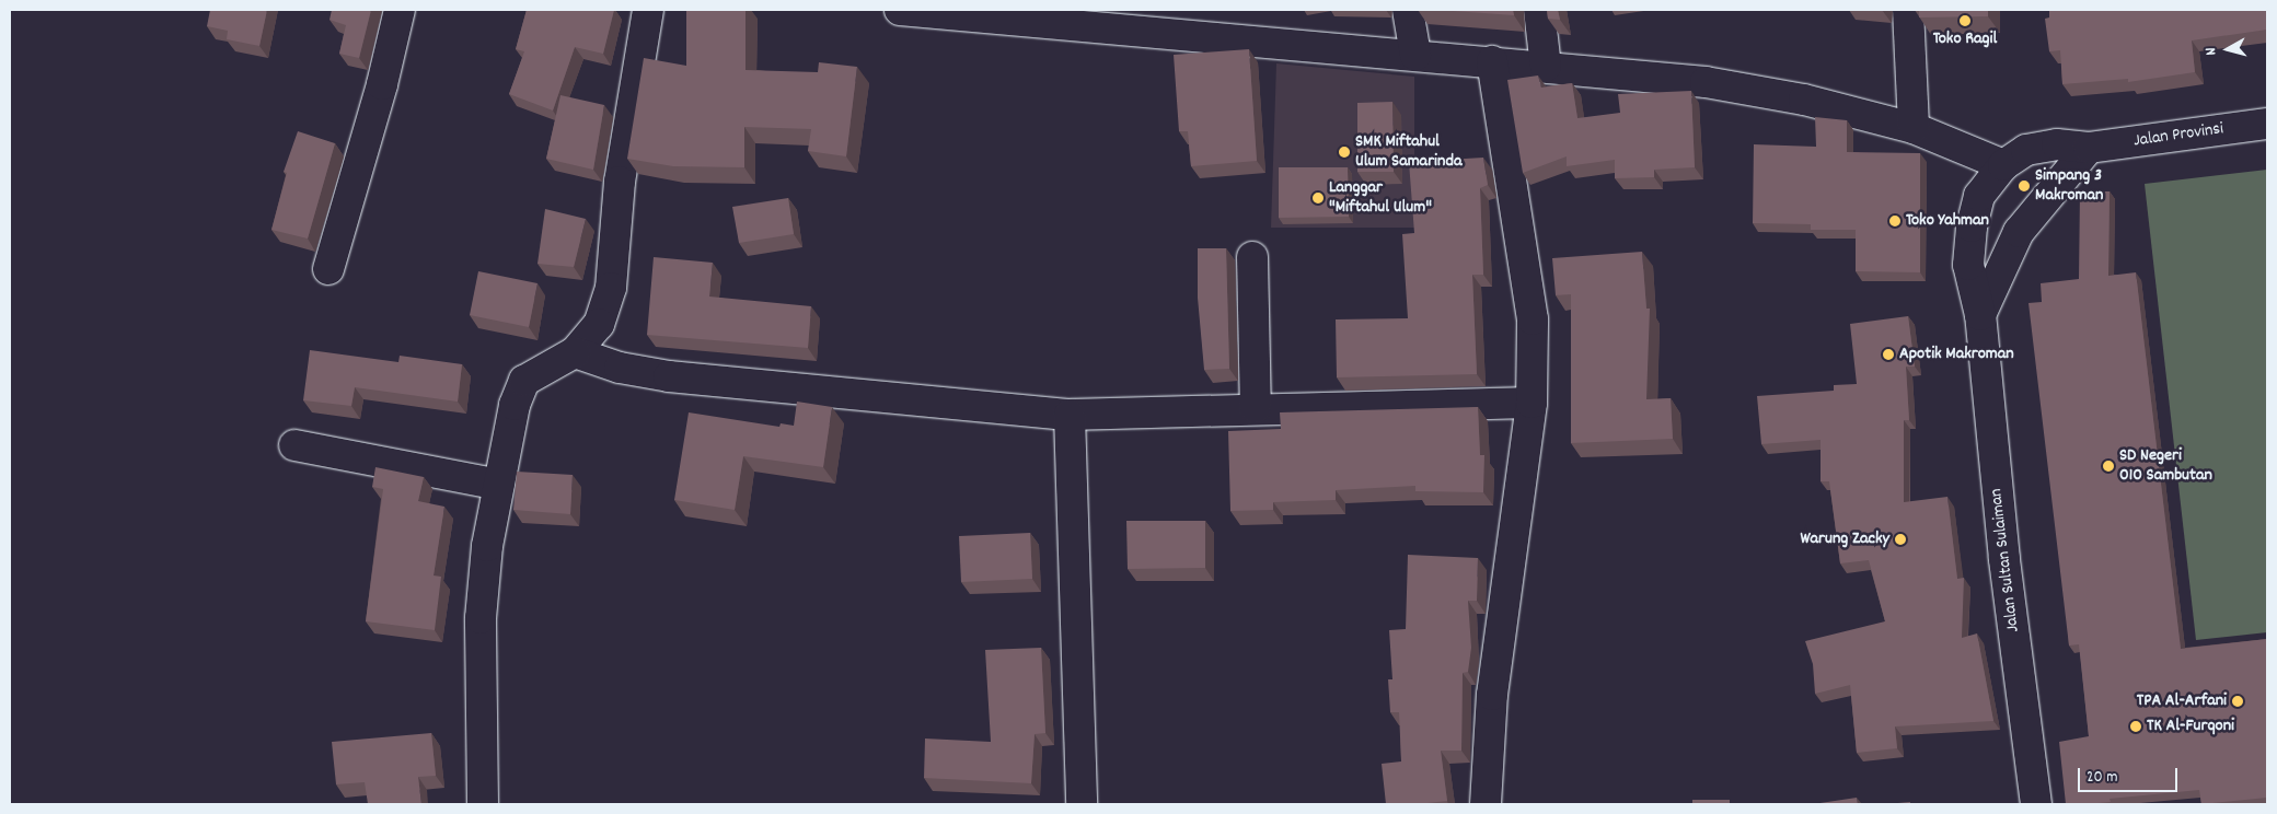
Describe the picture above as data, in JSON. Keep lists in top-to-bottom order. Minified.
{"streets":{"street":["Jalan Provinsi","Jalan Sultan Sulaiman"]},"crossings":[["Jalan Provinsi","Jalan Sultan Sulaiman"]],"places":["Toko Ragil","SMK Miftahul Ulum Samarinda","Simpang 3 Makroman","Langgar \"Miftahul Ulum\"","Toko Yahman","Apotik Makroman","SD Negeri 010 Sambutan","Warung Zacky","TPA Al-Arfani","TK Al-Furqoni"],"scale_bar":"20 m","north":"left"}
